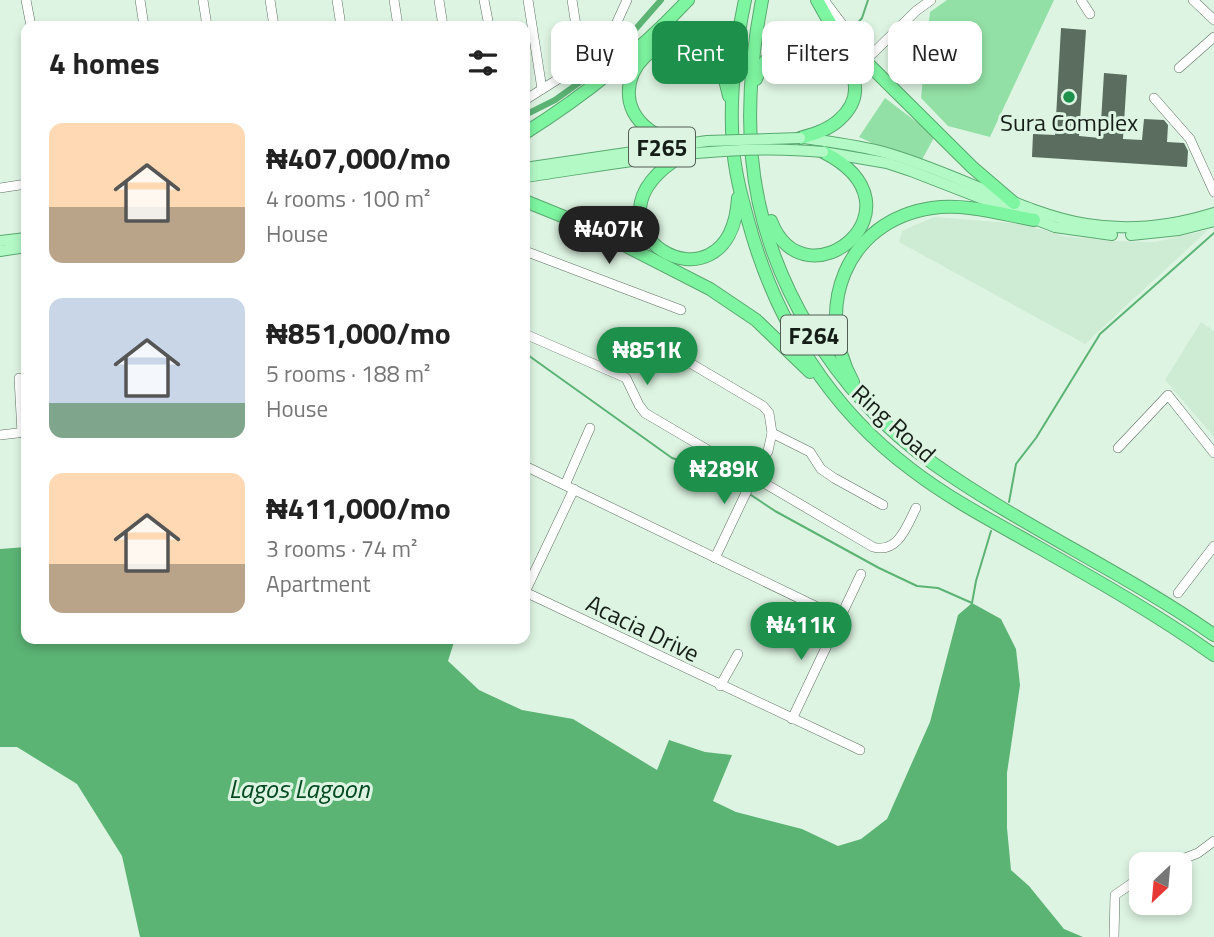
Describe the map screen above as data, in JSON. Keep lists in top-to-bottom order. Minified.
{"streets":{"highway":["F265","F264","Ring Road"],"street":["Acacia Drive"]},"crossings":[["F265","Ring Road"]],"water":["Lagos Lagoon"],"places":["Sura Complex"],"north":"bottom left","page":{"chip":["Buy","Rent","Filters","New"],"heading":"4 homes","list":[{"name":"₦407,000/mo","note":"4 rooms · 100 m² · House"},{"name":"₦851,000/mo","note":"5 rooms · 188 m² · House"},{"name":"₦411,000/mo","note":"3 rooms · 74 m² · Apartment"}],"price":["₦407K","₦851K","₦289K","₦411K"]}}
